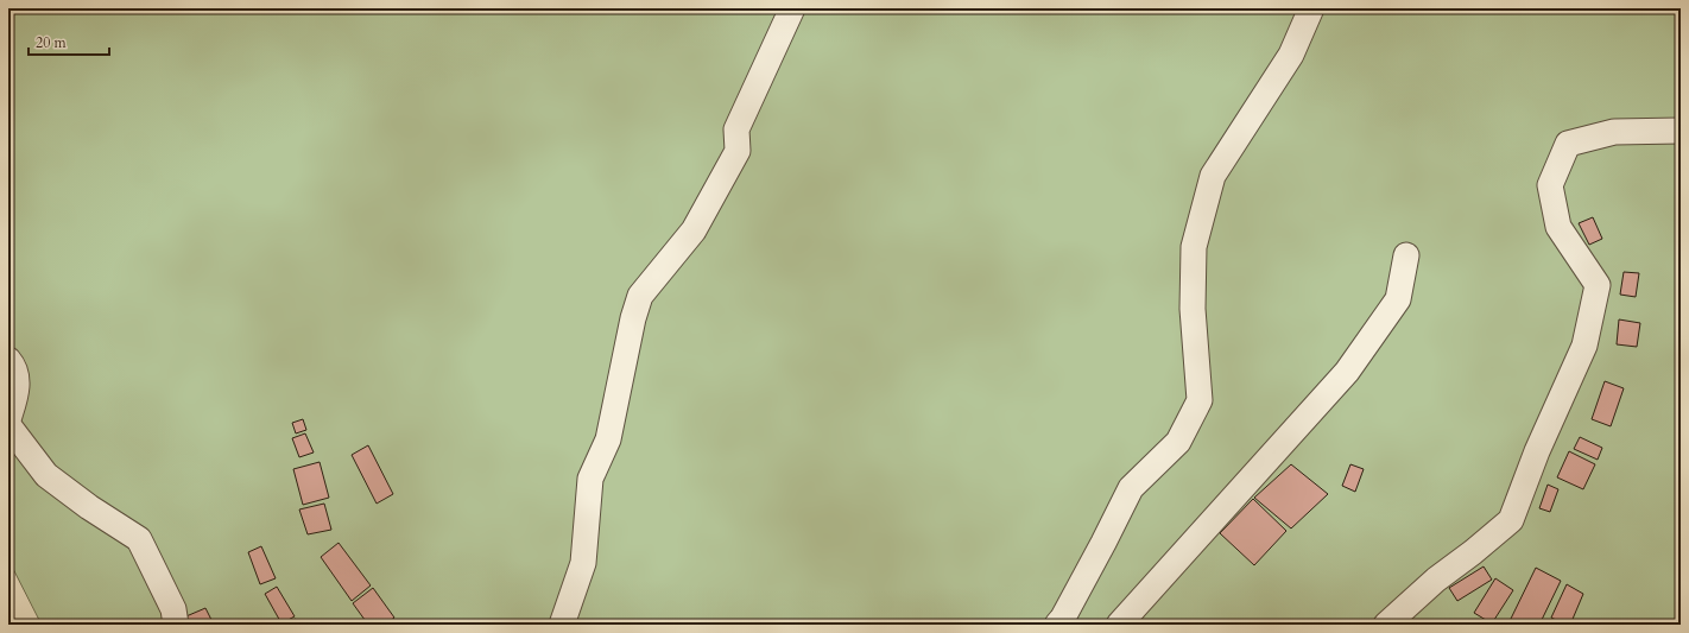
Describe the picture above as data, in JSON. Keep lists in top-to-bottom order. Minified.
{"scale_bar":"20 m"}
